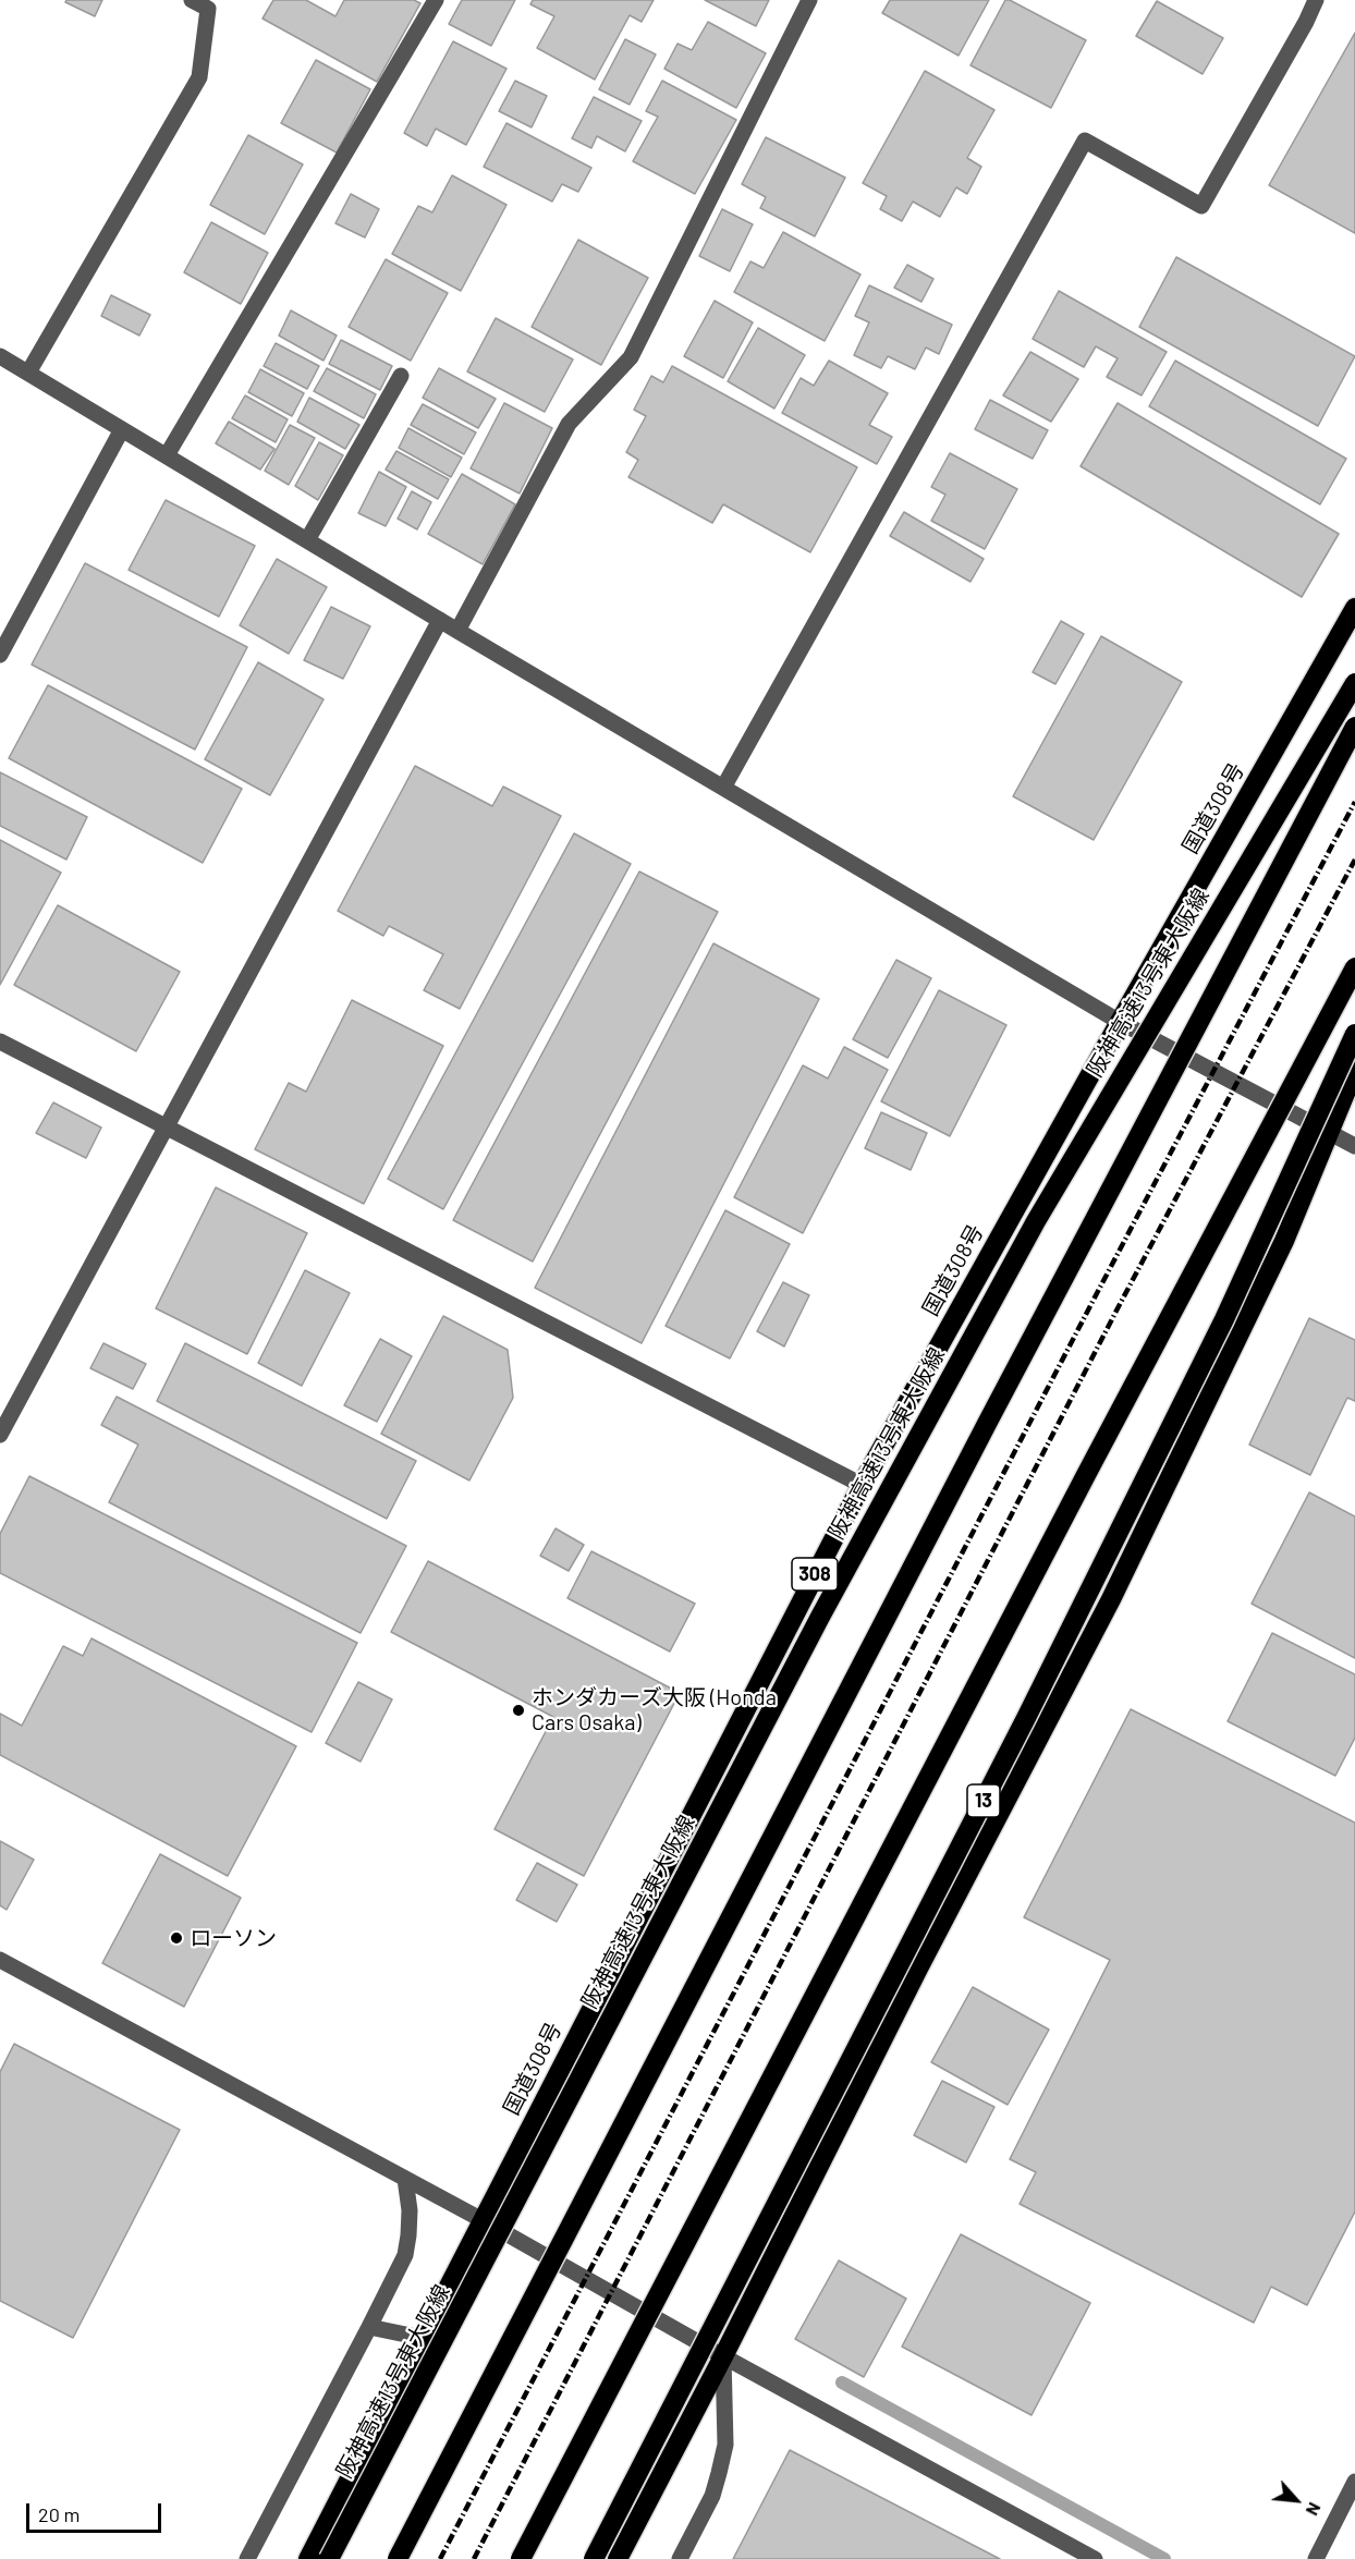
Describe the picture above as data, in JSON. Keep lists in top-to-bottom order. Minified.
{"streets":{"highway":["国道308号","阪神高速13号東大阪線","308","13"]},"places":["ホンダカーズ大阪 (Honda Cars Osaka)","ローソン"],"scale_bar":"20 m","north":"bottom right"}
